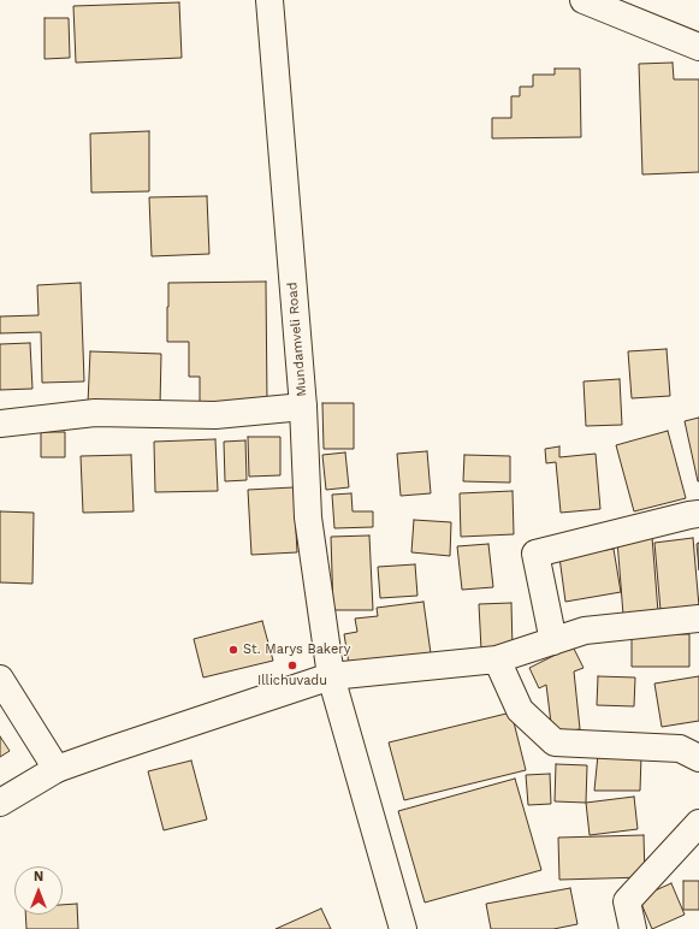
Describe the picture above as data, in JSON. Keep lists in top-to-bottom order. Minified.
{"streets":{"street":["Mundamveli Road"]},"places":["St. Marys Bakery","Illichuvadu"],"north":"top"}
